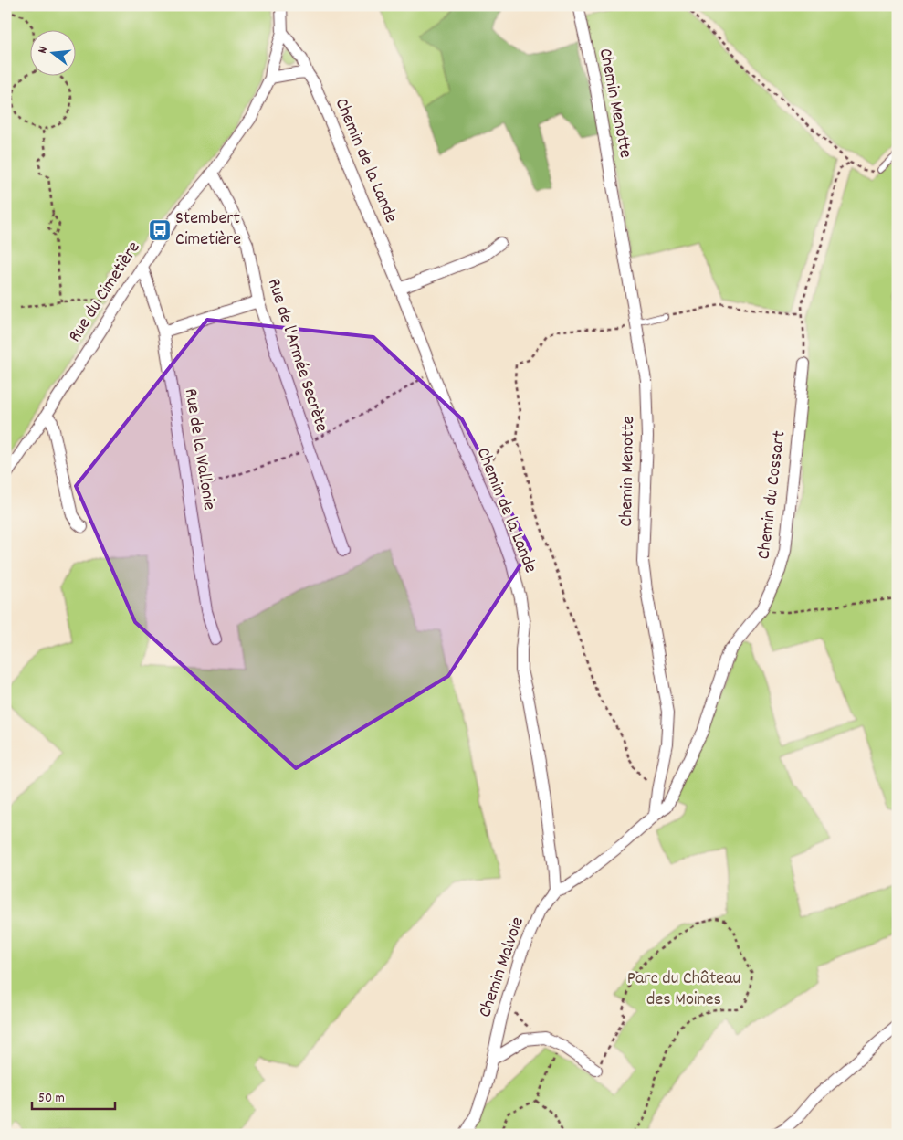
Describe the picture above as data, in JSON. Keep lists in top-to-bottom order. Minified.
{"streets":{"street":["Chemin Menotte","Chemin de la Lande","Rue du Cimetière","Rue de l'Armée Secrète","Rue de la Wallonie","Chemin du Cossart","Chemin Malvoie"]},"crossings":[["Chemin Menotte","Chemin du Cossart"],["Chemin de la Lande","Rue du Cimetière"],["Chemin de la Lande","Chemin Malvoie"],["Rue du Cimetière","Rue de l'Armée Secrète"],["Rue du Cimetière","Rue de la Wallonie"]],"parks":["Parc du Château des Moines"],"places":{"bus stop":["Stembert Cimetière"]},"scale_bar":"50 m","north":"left"}
